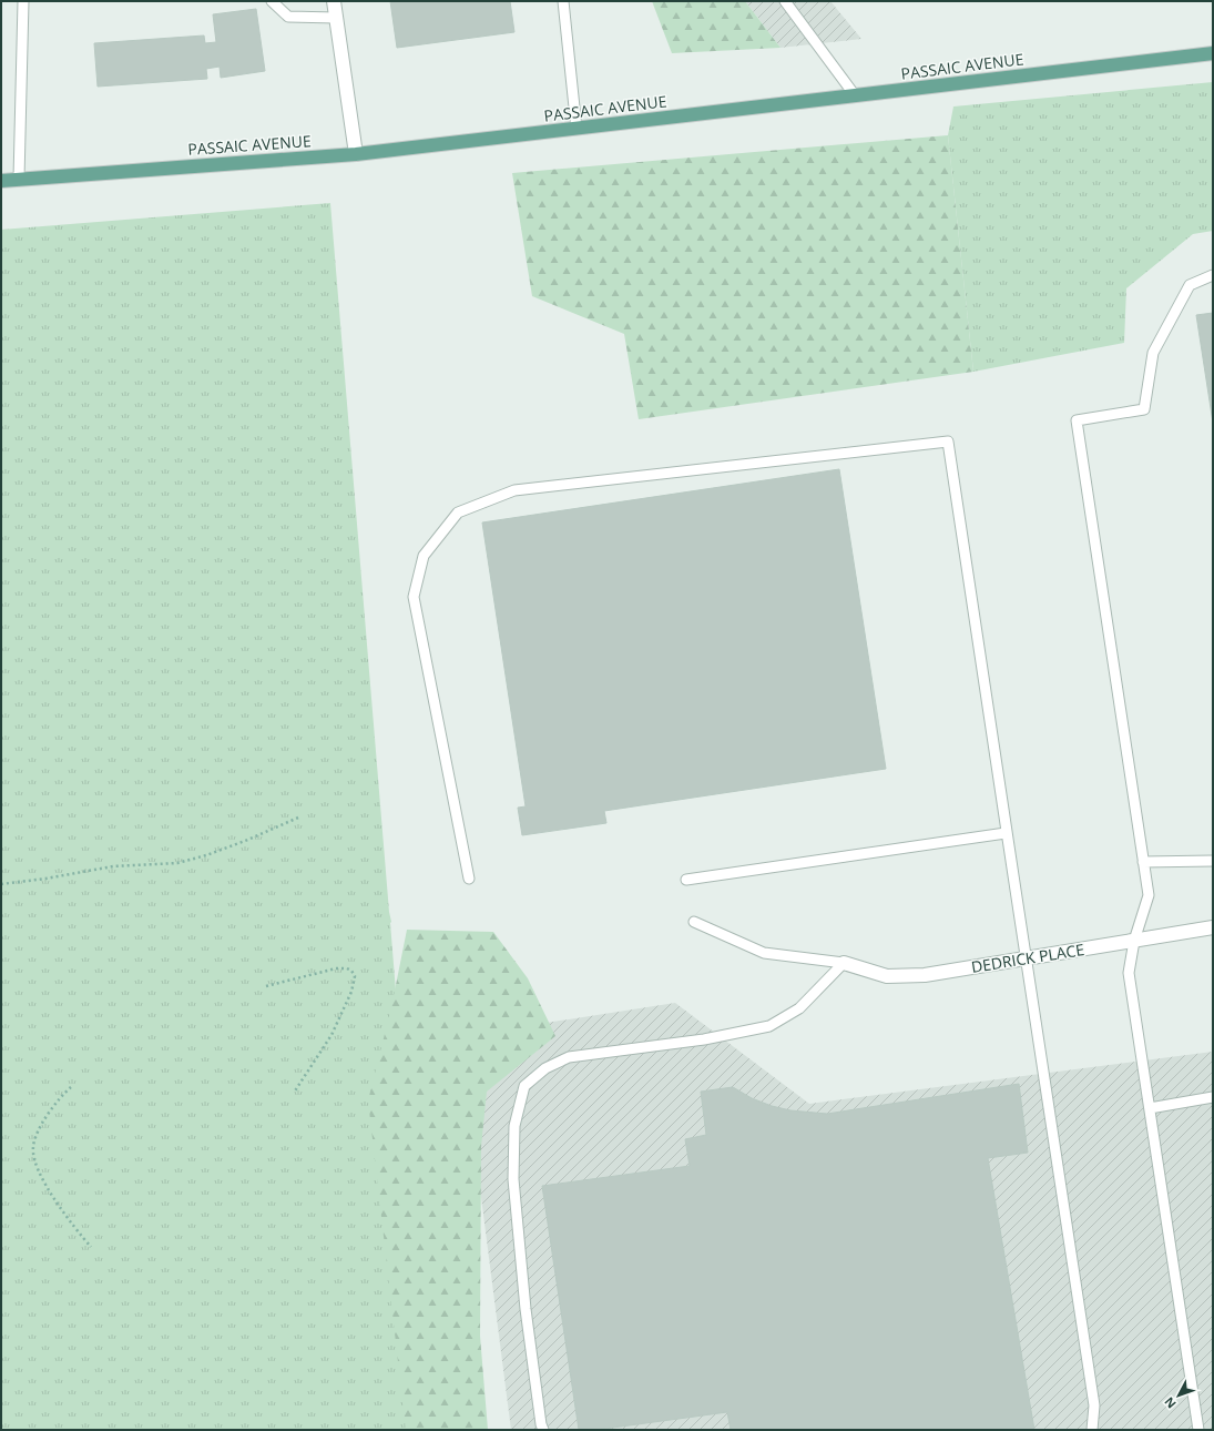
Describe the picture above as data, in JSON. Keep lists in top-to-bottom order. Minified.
{"streets":{"main road":["PASSAIC AVENUE"],"street":["DEDRICK PLACE"]},"north":"bottom left"}
